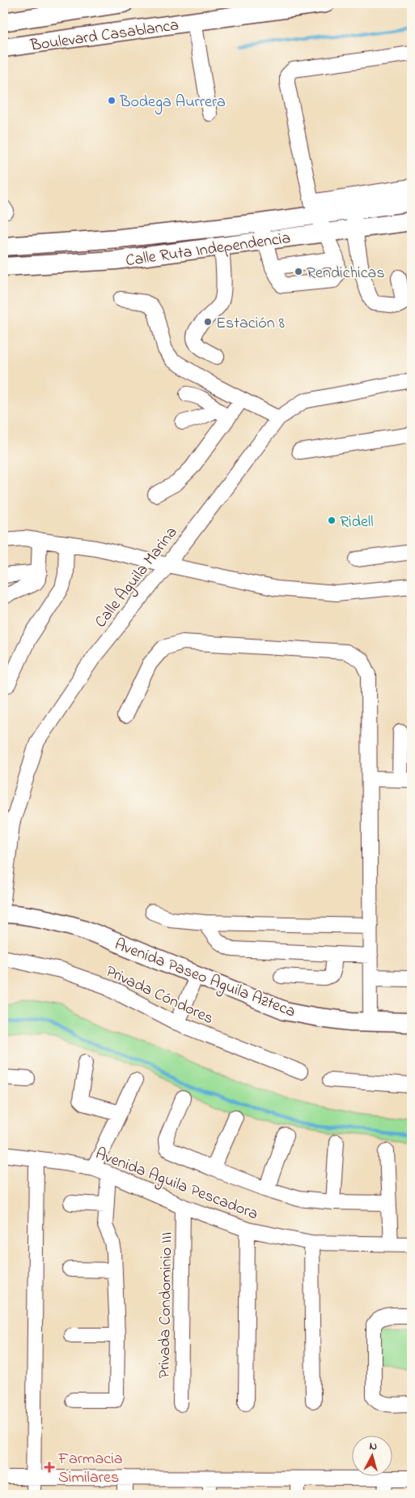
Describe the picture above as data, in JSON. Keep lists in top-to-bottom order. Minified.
{"streets":{"main road":["Boulevard Casablanca","Calle Ruta Independencia","Avenida Paseo Aguila Azteca"],"street":["Calle Águila Marina","Privada Cóndores","Avenida Aguila Pescadora","Privada Condominio III"]},"crossings":[["Avenida Aguila Pescadora","Privada Condominio III"]],"places":{"other":["Bodega Aurrera","Rendichicas","Estación 8","Ridell"],"health":["Farmacia Similares"]},"north":"top"}
